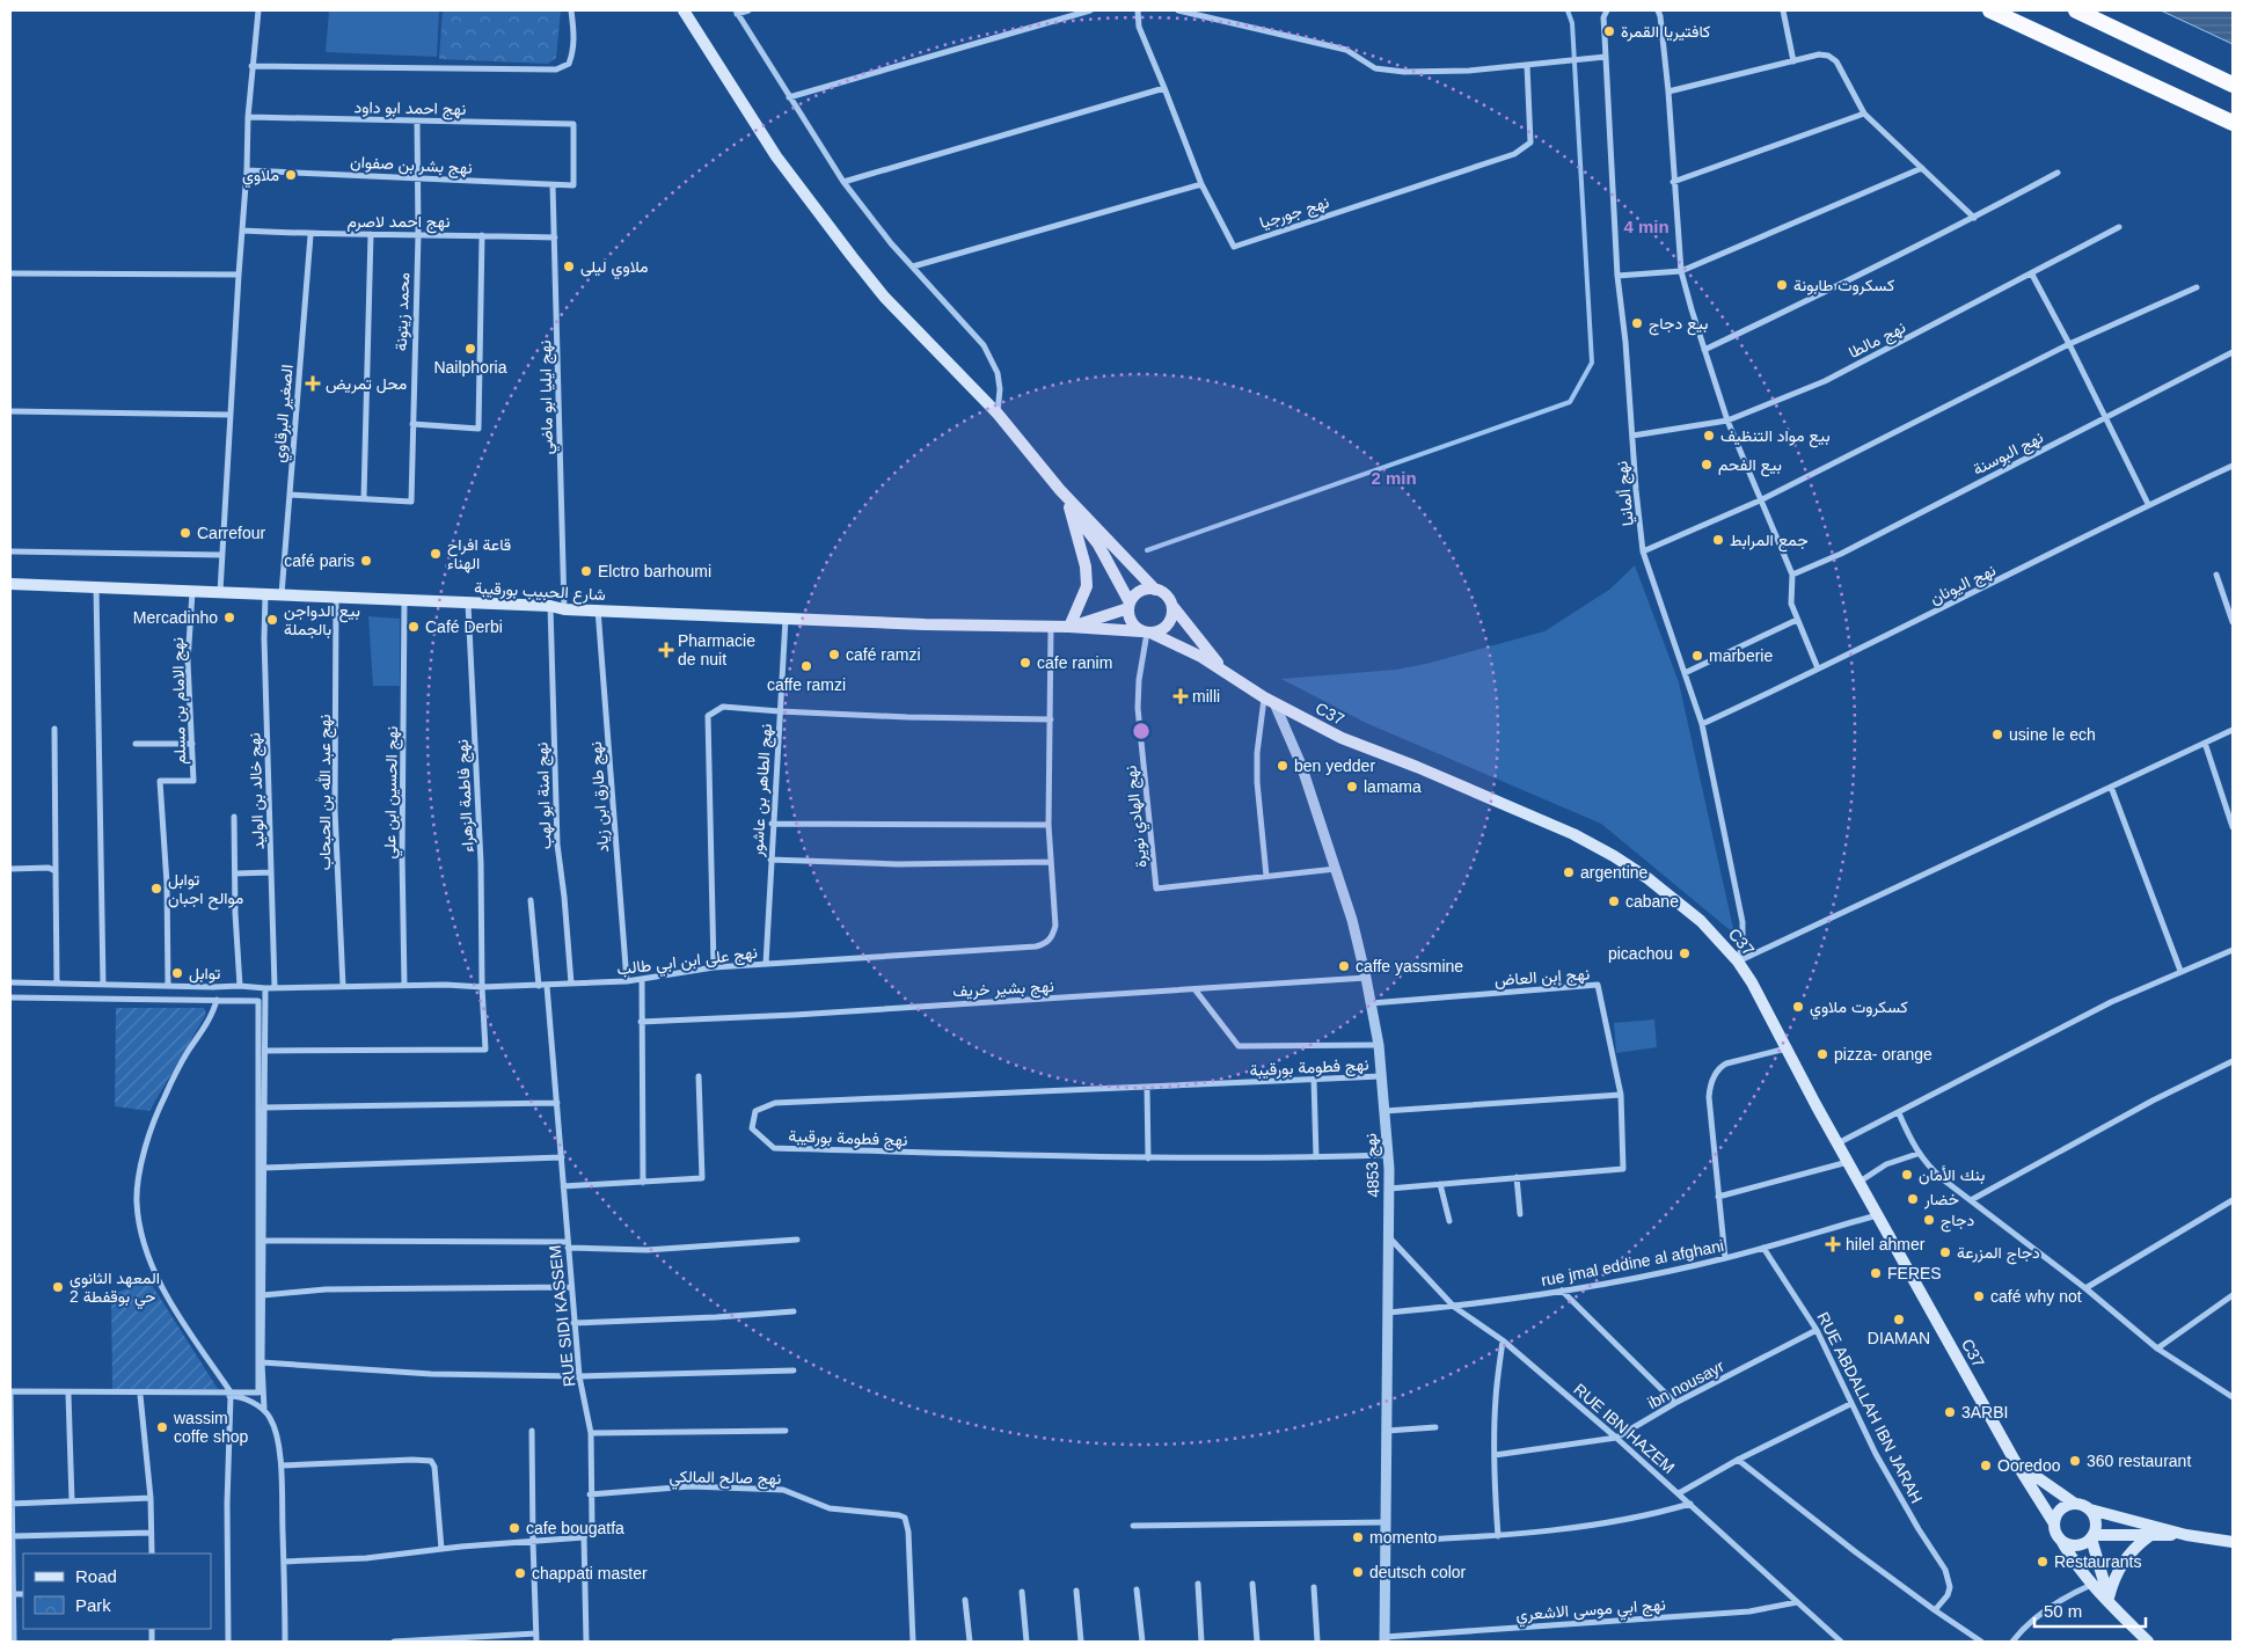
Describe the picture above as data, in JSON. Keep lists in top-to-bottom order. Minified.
{"streets":{"main road":["شارع الحبيب بورقيبة","C37"],"street":["نهج احمد ابو داود","نهج بشر بن صفوان","نهج جورجيا","نهج احمد لاصرم","محمد زيتونة","نهج مالطا","نهج ايليا ابو ماضي","الصغير البرقاوي","نهج البوسنة","نهج ألمانيا","نهج اليونان","نهج الامام بن مسلم","نهج الطاهر بن عاشور","نهج خالد بن الوليد","نهج عبد الله بن الحبحاب","نهج الحسين ابن علي","نهج فاطمة الزهراء","نهج امنة ابو لهب","نهج طارق ابن زياد","نهج الهادي نويرة","نهج على ابن ابي طالب","نهج إبن العاض","نهج بشير خريف","نهج فطومة بورقيبة","نهج 4853","rue jmal eddine al afghani","RUE SIDI KASSEM","ibn nousayr","RUE ABDALLAH IBN JARAH","RUE IBN HAZEM","نهج صالح المالكي","نهج ابي موسى الاشعري"]},"crossings":[["نهج احمد ابو داود","نهج بشر بن صفوان"],["نهج احمد ابو داود","محمد زيتونة"],["نهج بشر بن صفوان","محمد زيتونة"],["نهج بشر بن صفوان","نهج ايليا ابو ماضي"],["نهج احمد لاصرم","محمد زيتونة"],["نهج احمد لاصرم","نهج ايليا ابو ماضي"],["نهج احمد لاصرم","الصغير البرقاوي"],["نهج مالطا","نهج ألمانيا"],["نهج ايليا ابو ماضي","شارع الحبيب بورقيبة"],["الصغير البرقاوي","شارع الحبيب بورقيبة"],["نهج ألمانيا","نهج اليونان"],["نهج ألمانيا","C37"],["شارع الحبيب بورقيبة","نهج الامام بن مسلم"],["شارع الحبيب بورقيبة","نهج الطاهر بن عاشور"],["شارع الحبيب بورقيبة","نهج خالد بن الوليد"],["شارع الحبيب بورقيبة","نهج عبد الله بن الحبحاب"],["شارع الحبيب بورقيبة","نهج الحسين ابن علي"],["شارع الحبيب بورقيبة","نهج فاطمة الزهراء"],["شارع الحبيب بورقيبة","نهج امنة ابو لهب"],["شارع الحبيب بورقيبة","نهج طارق ابن زياد"],["شارع الحبيب بورقيبة","نهج على ابن ابي طالب"],["نهج الامام بن مسلم","نهج على ابن ابي طالب"],["C37","نهج 4853"],["C37","rue jmal eddine al afghani"],["نهج الطاهر بن عاشور","نهج على ابن ابي طالب"],["نهج خالد بن الوليد","نهج على ابن ابي طالب"],["نهج عبد الله بن الحبحاب","نهج على ابن ابي طالب"],["نهج الحسين ابن علي","نهج على ابن ابي طالب"],["نهج فاطمة الزهراء","نهج على ابن ابي طالب"],["نهج امنة ابو لهب","نهج على ابن ابي طالب"],["نهج طارق ابن زياد","نهج على ابن ابي طالب"],["نهج الهادي نويرة","نهج 4853"],["نهج على ابن ابي طالب","RUE SIDI KASSEM"],["نهج إبن العاض","نهج 4853"],["نهج بشير خريف","نهج 4853"],["نهج فطومة بورقيبة","نهج 4853"],["نهج 4853","rue jmal eddine al afghani"],["نهج 4853","RUE IBN HAZEM"],["نهج 4853","نهج ابي موسى الاشعري"],["rue jmal eddine al afghani","RUE ABDALLAH IBN JARAH"],["rue jmal eddine al afghani","RUE IBN HAZEM"],["RUE SIDI KASSEM","نهج صالح المالكي"],["ibn nousayr","RUE ABDALLAH IBN JARAH"],["ibn nousayr","RUE IBN HAZEM"],["RUE IBN HAZEM","نهج ابي موسى الاشعري"]],"places":{"other":["كافتيريا القمرة","ملاوي","ملاوي ليلى","كسكروت طابونة","بيع دجاج","Nailphoria","بيع مواد التنظيف","بيع الفحم","Carrefour","جمع المرابط","قاعة افراح الهناء","café paris","Elctro barhoumi","Mercadinho","بيع الدواجن بالجملة","Café Derbi","café ramzi","marberie","cafe ranim","caffe ramzi","usine le ech","ben yedder","lamama","argentine","توابل موالح اجبان","cabane","picachou","caffe yassmine","توابل","كسكروت ملاوي","pizza- orange","بنك الأمان","خضار","دجاج","دجاج المزرعة","FERES","المعهد الثانوي حي بوقفطة 2","café why not","DIAMAN","3ARBI","wassim coffe shop","360 restaurant","Ooredoo","cafe bougatfa","momento","Restaurants","deutsch color","chappati master"],"health":["محل تمريض","Pharmacie de nuit","milli","hilel ahmer"]},"legend":["Road","Park"],"scale_bar":"50 m","rings":["4 min","2 min"]}
